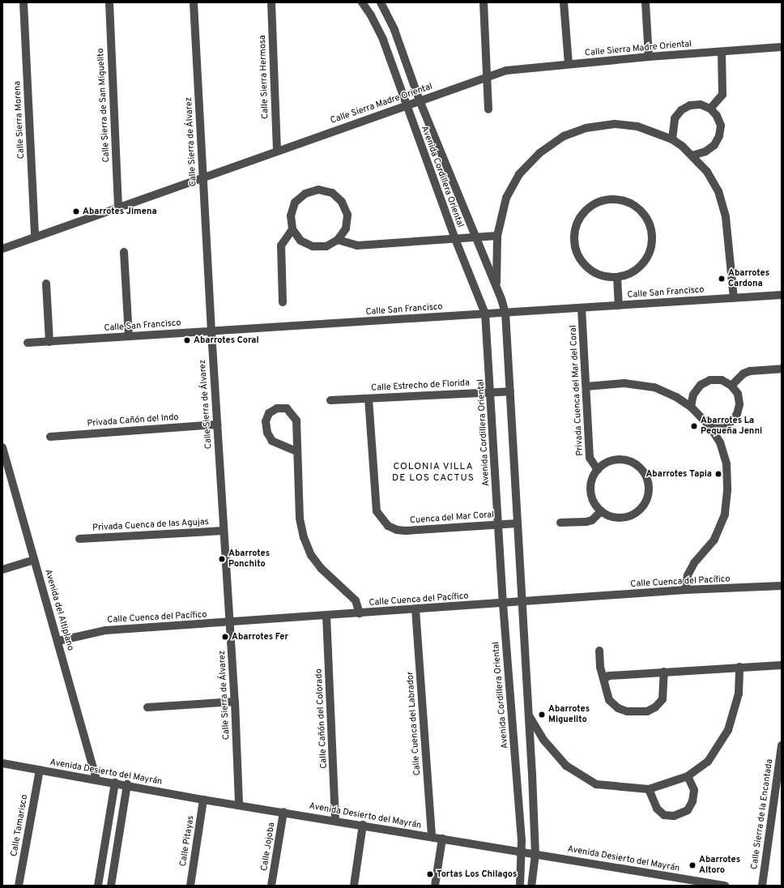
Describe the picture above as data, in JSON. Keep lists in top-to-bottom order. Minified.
{"streets":{"street":["Calle Sierra Madre Oriental","Calle Sierra Hermosa","Calle Sierra de San Miguelito","Calle Sierra Morena","Calle Sierra de Álvarez","Avenida Cordillera Oriental","Calle San Francisco","Calle Estrecho de Florida","Privada Cuenca del Mar del Coral","Privada Cañón del Indo","Cuenca del Mar Coral","Privada Cuenca de las Agujas","Calle Cuenca del Pacífico","Avenida del Altiplano","Calle Cañón del Colorado","Calle Cuenca del Labrador","Avenida Desierto del Mayrán","Calle Sierra de la Encantada","Calle Tamarisco","Calle Pitayas","Calle Jojoba"]},"crossings":[["Calle Sierra Madre Oriental","Calle Sierra Hermosa"],["Calle Sierra Madre Oriental","Calle Sierra de San Miguelito"],["Calle Sierra Madre Oriental","Calle Sierra Morena"],["Calle Sierra Madre Oriental","Calle Sierra de Álvarez"],["Calle Sierra Madre Oriental","Avenida Cordillera Oriental"],["Calle Sierra de Álvarez","Calle San Francisco"],["Calle Sierra de Álvarez","Privada Cañón del Indo"],["Calle Sierra de Álvarez","Privada Cuenca de las Agujas"],["Calle Sierra de Álvarez","Calle Cuenca del Pacífico"],["Calle Sierra de Álvarez","Avenida Desierto del Mayrán"],["Avenida Cordillera Oriental","Calle San Francisco"],["Avenida Cordillera Oriental","Calle Estrecho de Florida"],["Avenida Cordillera Oriental","Cuenca del Mar Coral"],["Avenida Cordillera Oriental","Calle Cuenca del Pacífico"],["Avenida Cordillera Oriental","Avenida Desierto del Mayrán"],["Calle San Francisco","Privada Cuenca del Mar del Coral"],["Calle Estrecho de Florida","Cuenca del Mar Coral"],["Calle Cuenca del Pacífico","Avenida del Altiplano"],["Calle Cuenca del Pacífico","Calle Cañón del Colorado"],["Calle Cuenca del Pacífico","Calle Cuenca del Labrador"],["Avenida del Altiplano","Avenida Desierto del Mayrán"],["Calle Cañón del Colorado","Avenida Desierto del Mayrán"],["Calle Cuenca del Labrador","Avenida Desierto del Mayrán"],["Avenida Desierto del Mayrán","Calle Tamarisco"],["Avenida Desierto del Mayrán","Calle Pitayas"],["Avenida Desierto del Mayrán","Calle Jojoba"]],"districts":["COLONIA VILLA DE LOS CACTUS"],"places":["Abarrotes Jimena","Abarrotes Cardona","Abarrotes Coral","Abarrotes La Pequeña Jenni","Abarrotes Tapia","Abarrotes Ponchito","Abarrotes Fer","Abarrotes Miguelito","Abarrotes Altoro","Tortas Los Chilagos"]}
